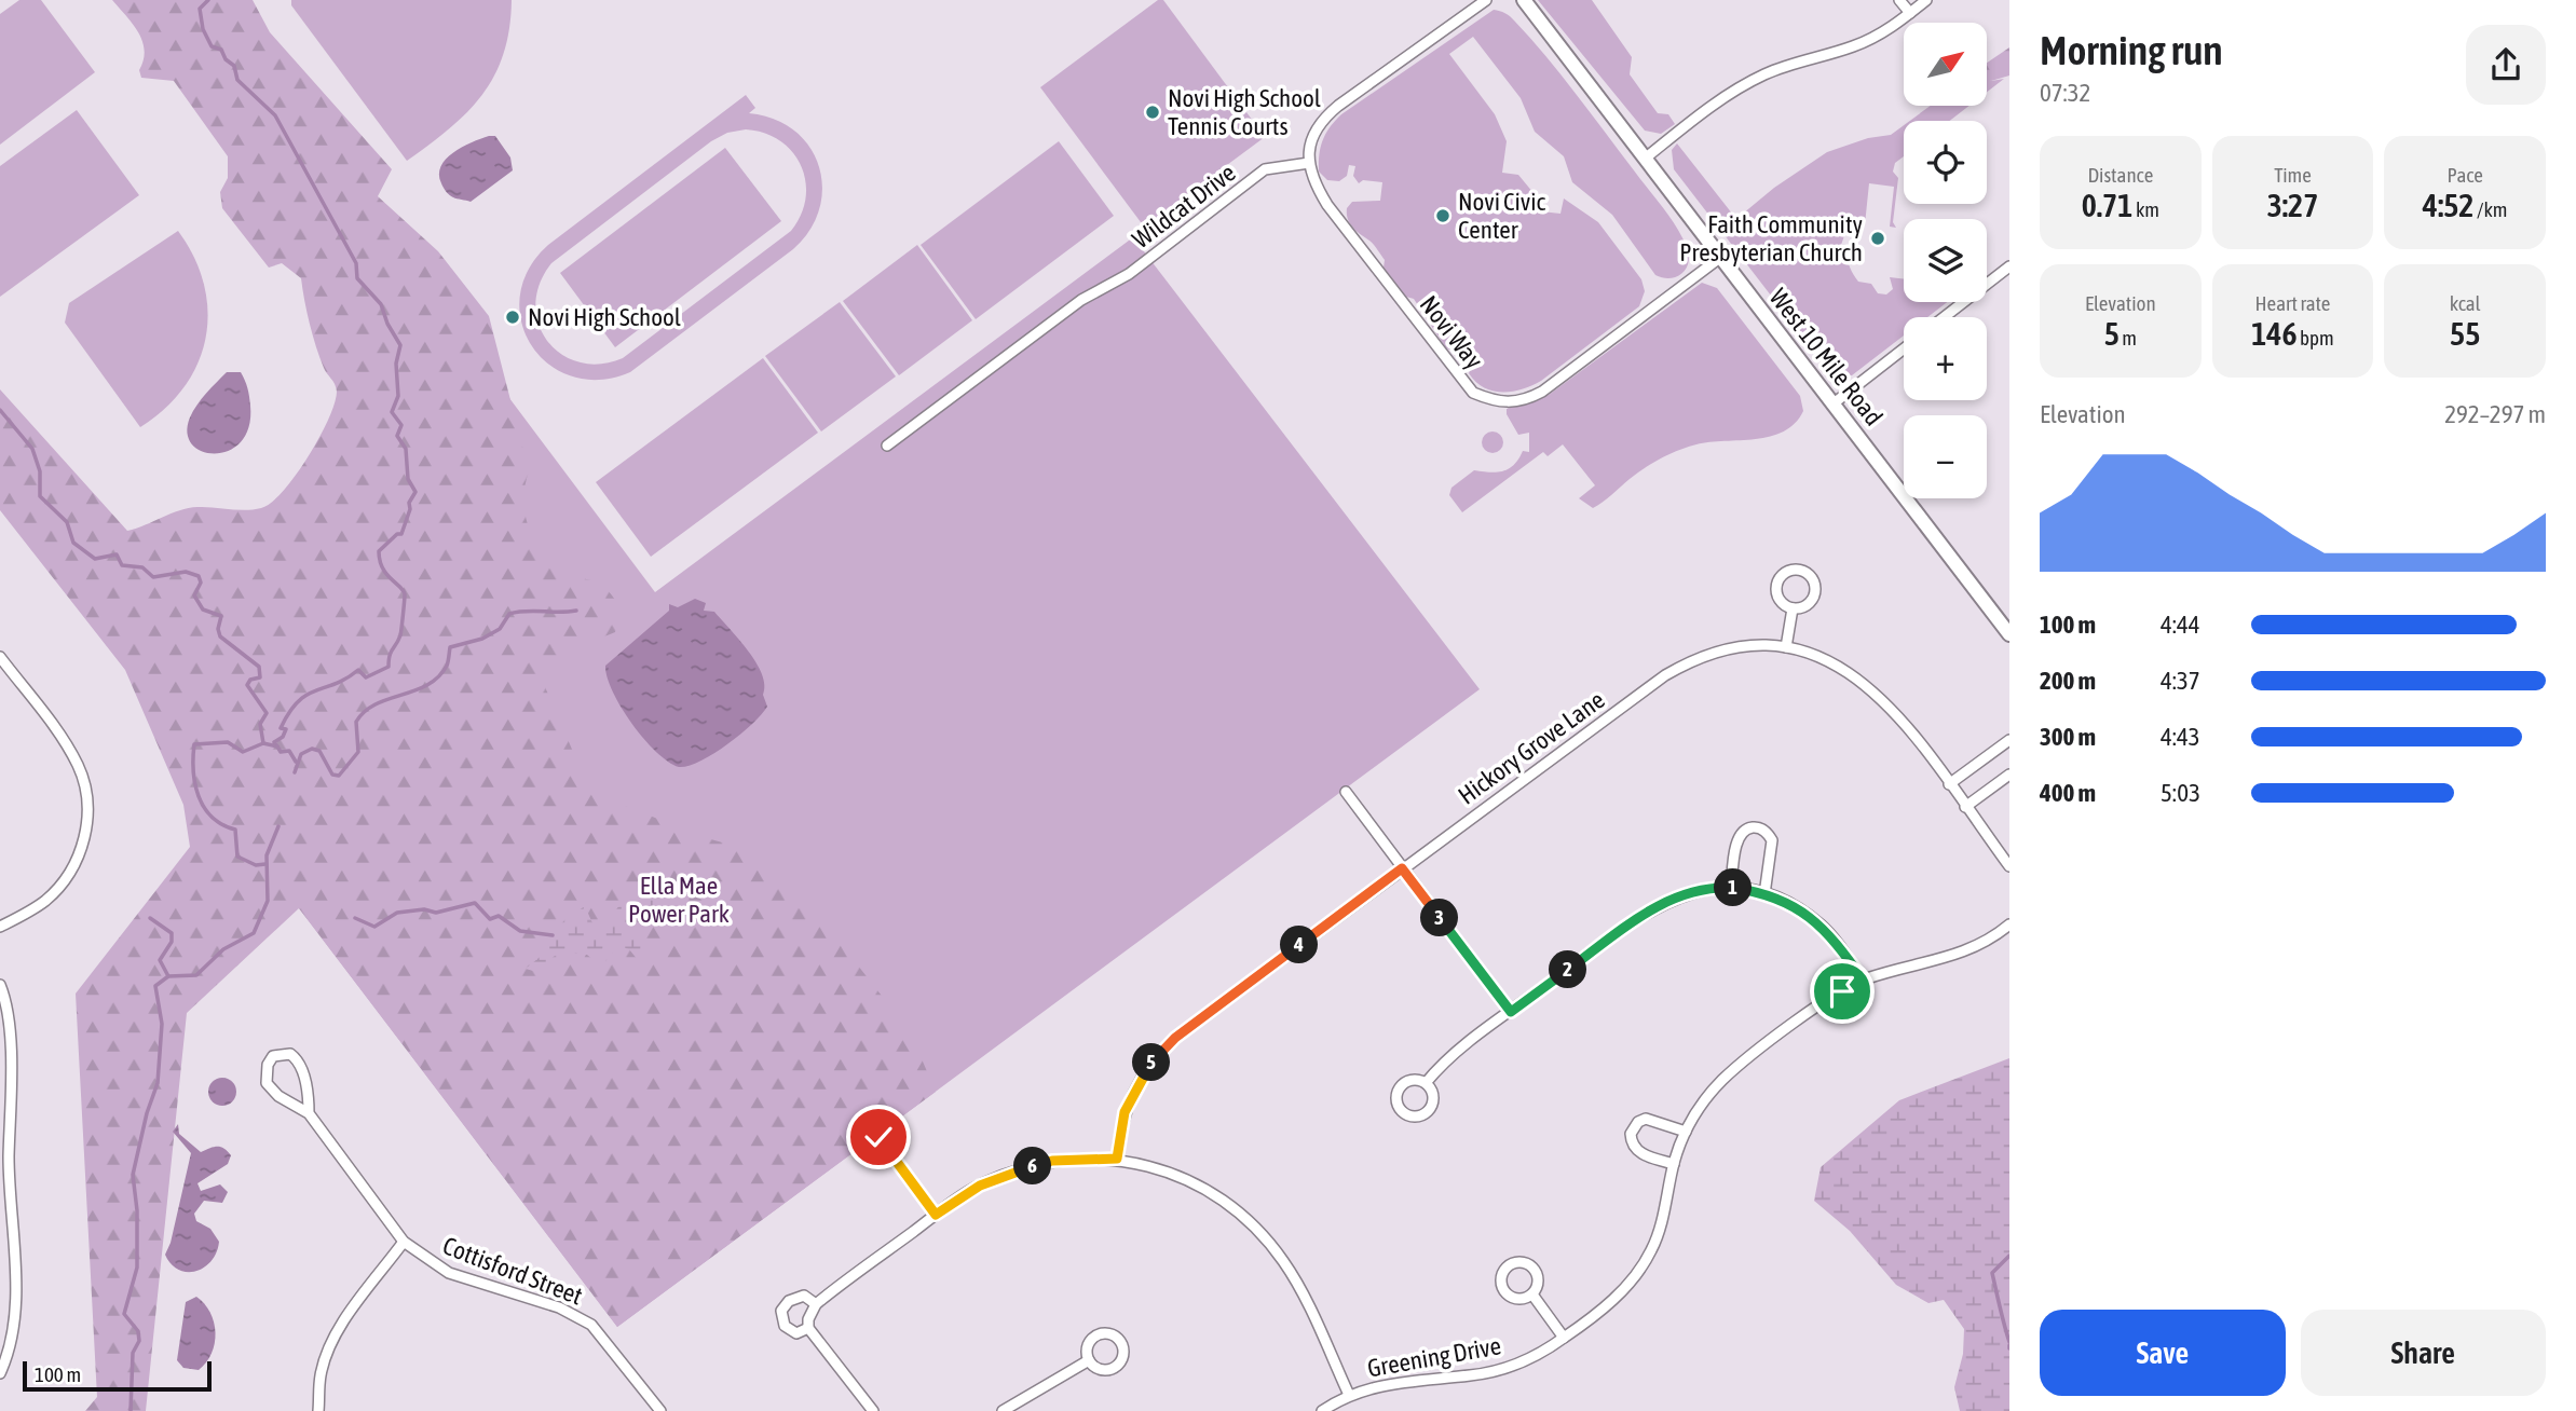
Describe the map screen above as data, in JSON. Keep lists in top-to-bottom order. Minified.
{"streets":{"main road":["West 10 Mile Road"],"street":["Wildcat Drive","Novi Way","Hickory Grove Lane","Cottisford Street","Greening Drive"]},"crossings":[["Wildcat Drive","Novi Way"],["Novi Way","West 10 Mile Road"]],"parks":["Ella Mae Power Park"],"places":["Novi High School Tennis Courts","Novi Civic Center","Faith Community Presbyterian Church","Novi High School"],"scale_bar":"100 m","north":"top right","page":{"heading":["Morning run","07:32"],"map_buttons":["+","−"],"stats":[["Distance","0.71 km"],["Time","3:27"],["Pace","4:52 /km"],["Elevation","5 m"],["Heart rate","146 bpm"],["kcal","55"]],"chart":["Elevation","292–297 m"],"list":[{"name":"100 m","note":"4:44"},{"name":"200 m","note":"4:37"},{"name":"300 m","note":"4:43"},{"name":"400 m","note":"5:03"}],"pins":["1","3","4","2","5","6"],"buttons":["Save","Share"],"scale":"100 m"}}
